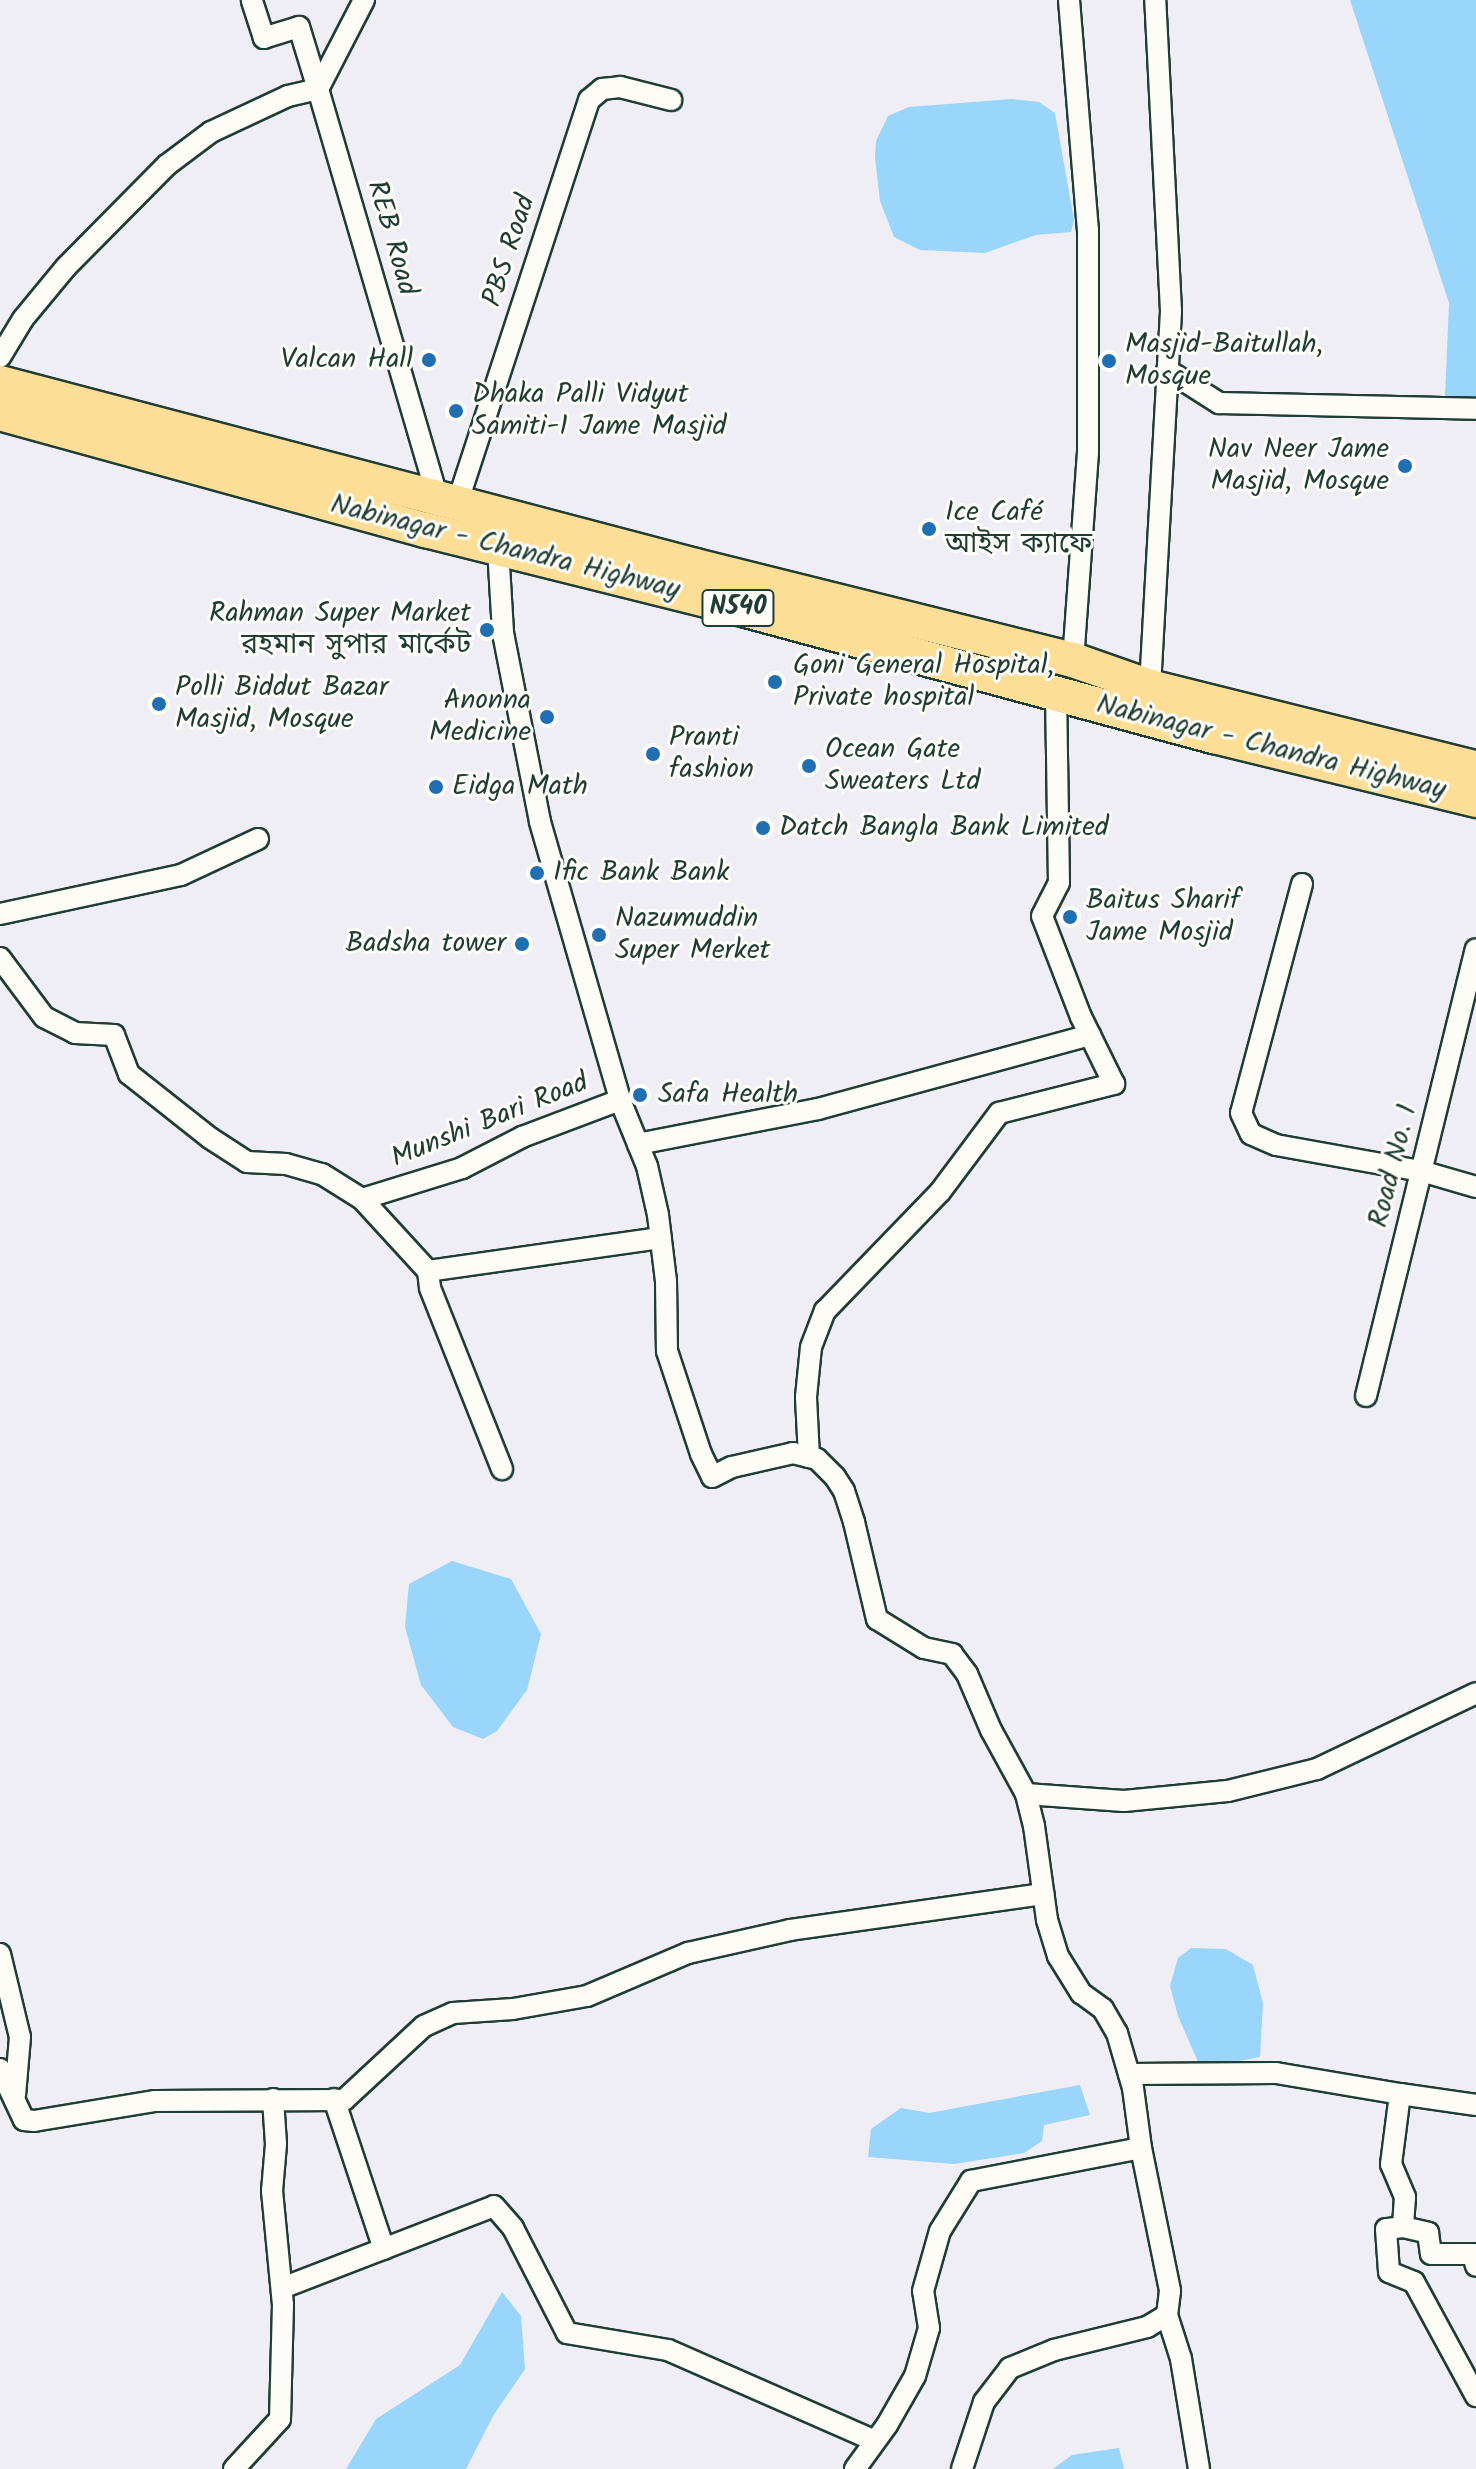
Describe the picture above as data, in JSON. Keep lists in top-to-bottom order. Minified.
{"streets":{"highway":["Nabinagar - Chandra Highway","N540"],"street":["REB Road","PBS Road","Munshi Bari Road","Road No. 1"]},"crossings":[["REB Road","PBS Road"],["REB Road","Nabinagar - Chandra Highway"],["PBS Road","Nabinagar - Chandra Highway"]],"places":["Valcan Hall","Masjid-Baitullah, Mosque","Dhaka Palli Vidyut Samiti-1 Jame Masjid","Nav Neer Jame Masjid, Mosque","Ice Café আইস ক্যাফে","Rahman Super Market রহমান সুপার মার্কেট","Goni General Hospital, Private hospital","Polli Biddut Bazar Masjid, Mosque","Anonna Medicine","Pranti fashion","Ocean Gate Sweaters Ltd","Eidga Math","Datch Bangla Bank Limited","Ific Bank Bank","Baitus Sharif Jame Mosjid","Nazumuddin Super Merket","Badsha tower","Safa Health"]}
